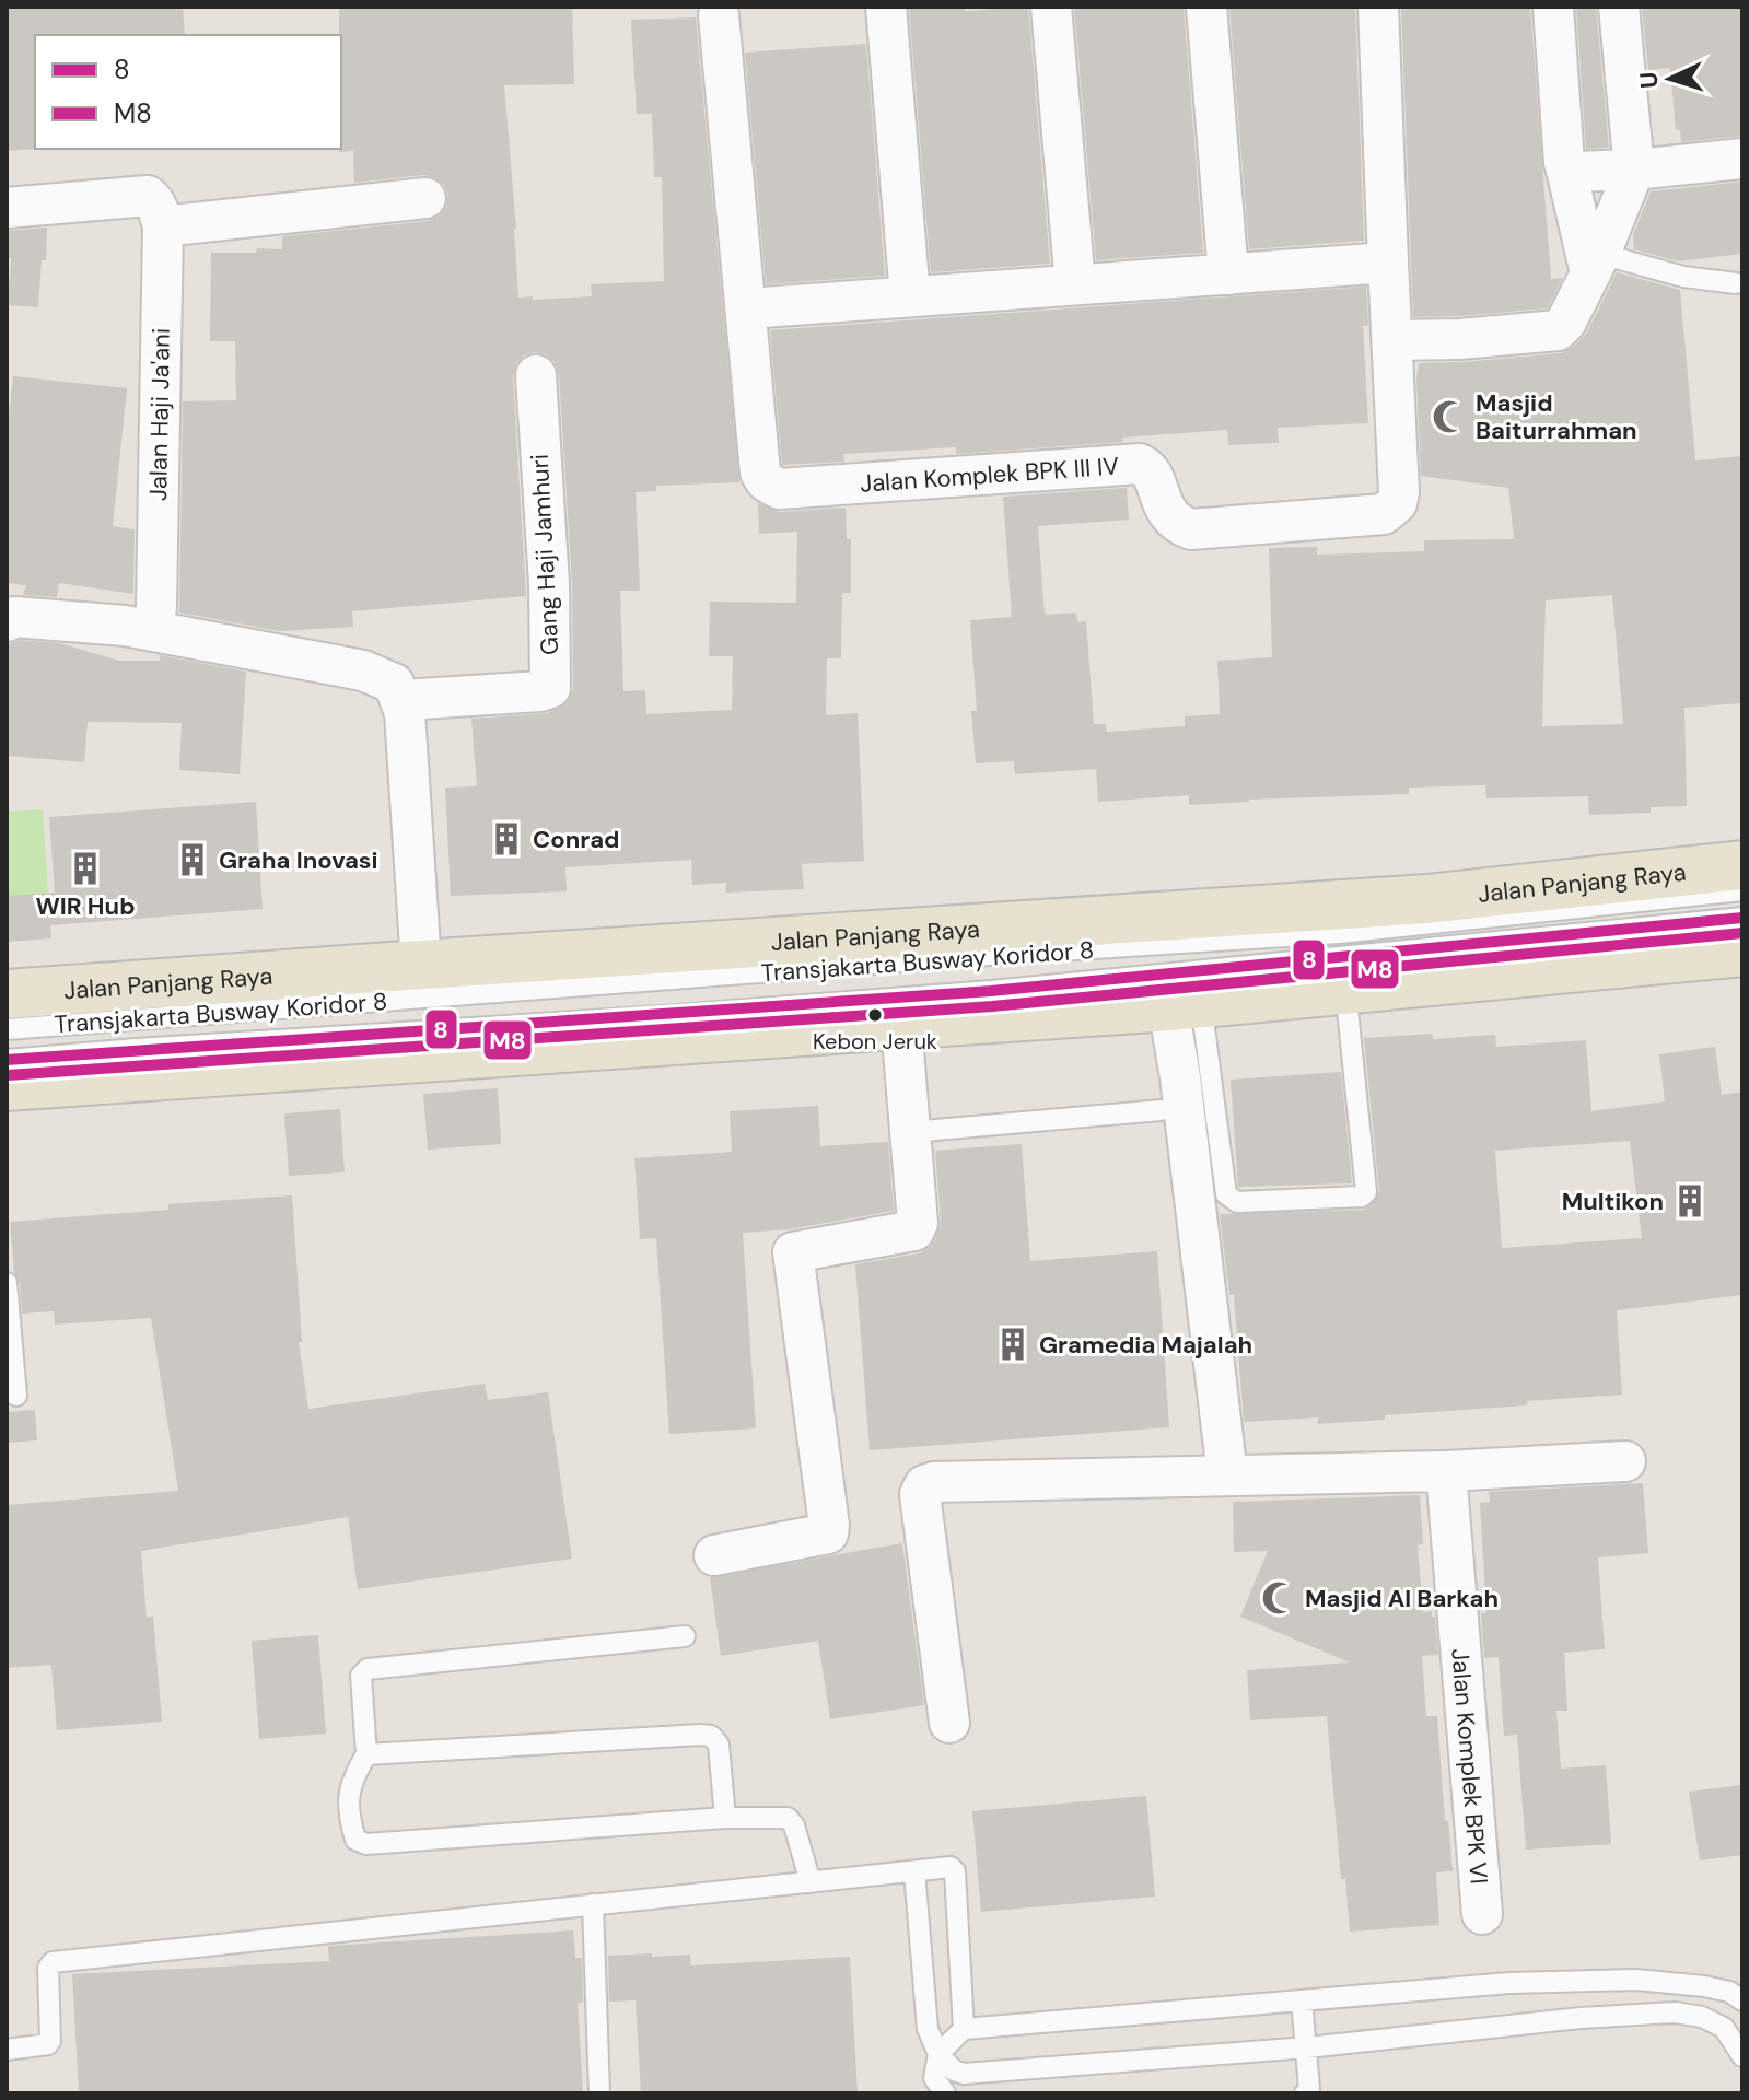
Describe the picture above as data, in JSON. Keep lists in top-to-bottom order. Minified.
{"streets":{"main road":["Jalan Panjang Raya"],"street":["Jalan Haji Ja'ani","Jalan Komplek BPK III IV","Gang Haji Jamhuri","Jalan Komplek BPK VI"],"lane":["Transjakarta Busway Koridor 8"]},"places":{"mosque":["Masjid Baiturrahman","Masjid Al Barkah"],"building":["Conrad","Graha Inovasi","WIR Hub","Multikon","Gramedia Majalah"],"other":["Kebon Jeruk"]},"lines":["transit line 8","transit line M8"],"legend":["8","M8"],"north":"left"}
